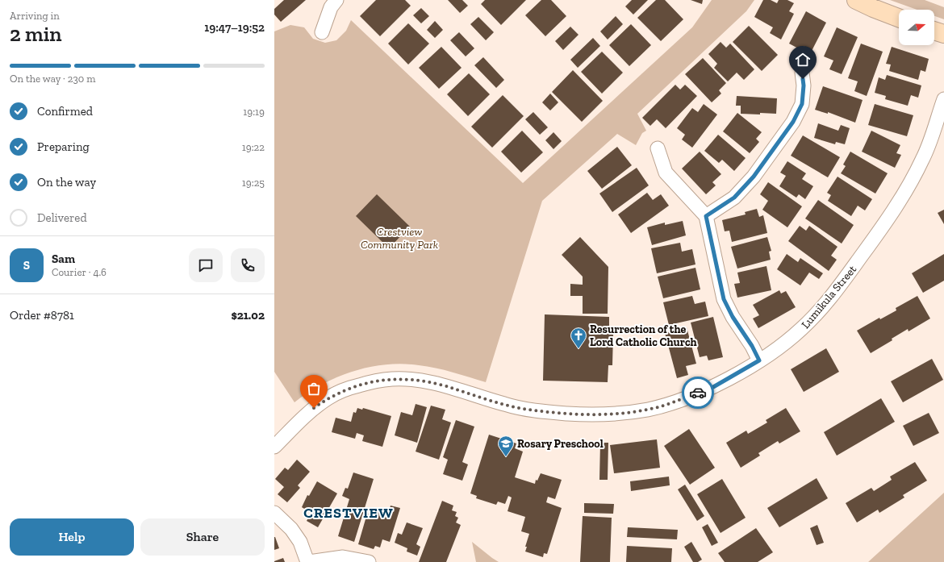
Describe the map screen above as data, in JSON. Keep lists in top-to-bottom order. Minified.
{"streets":{"street":["Lumikula Street"]},"districts":["CRESTVIEW"],"parks":["Crestview Community Park"],"places":{"church":["Resurrection of the Lord Catholic Church"],"school or university":["Rosary Preschool"]},"north":"right","page":{"heading":["2 min","Arriving in","19:47–19:52"],"panel":["Sam","Courier · 4.6","Order #8781","$21.02"],"bar":"On the way · 230 m","list":[["Confirmed","19:19"],["Preparing","19:22"],["On the way","19:25"],"Delivered"],"round":"S","buttons":["Help","Share"]}}
